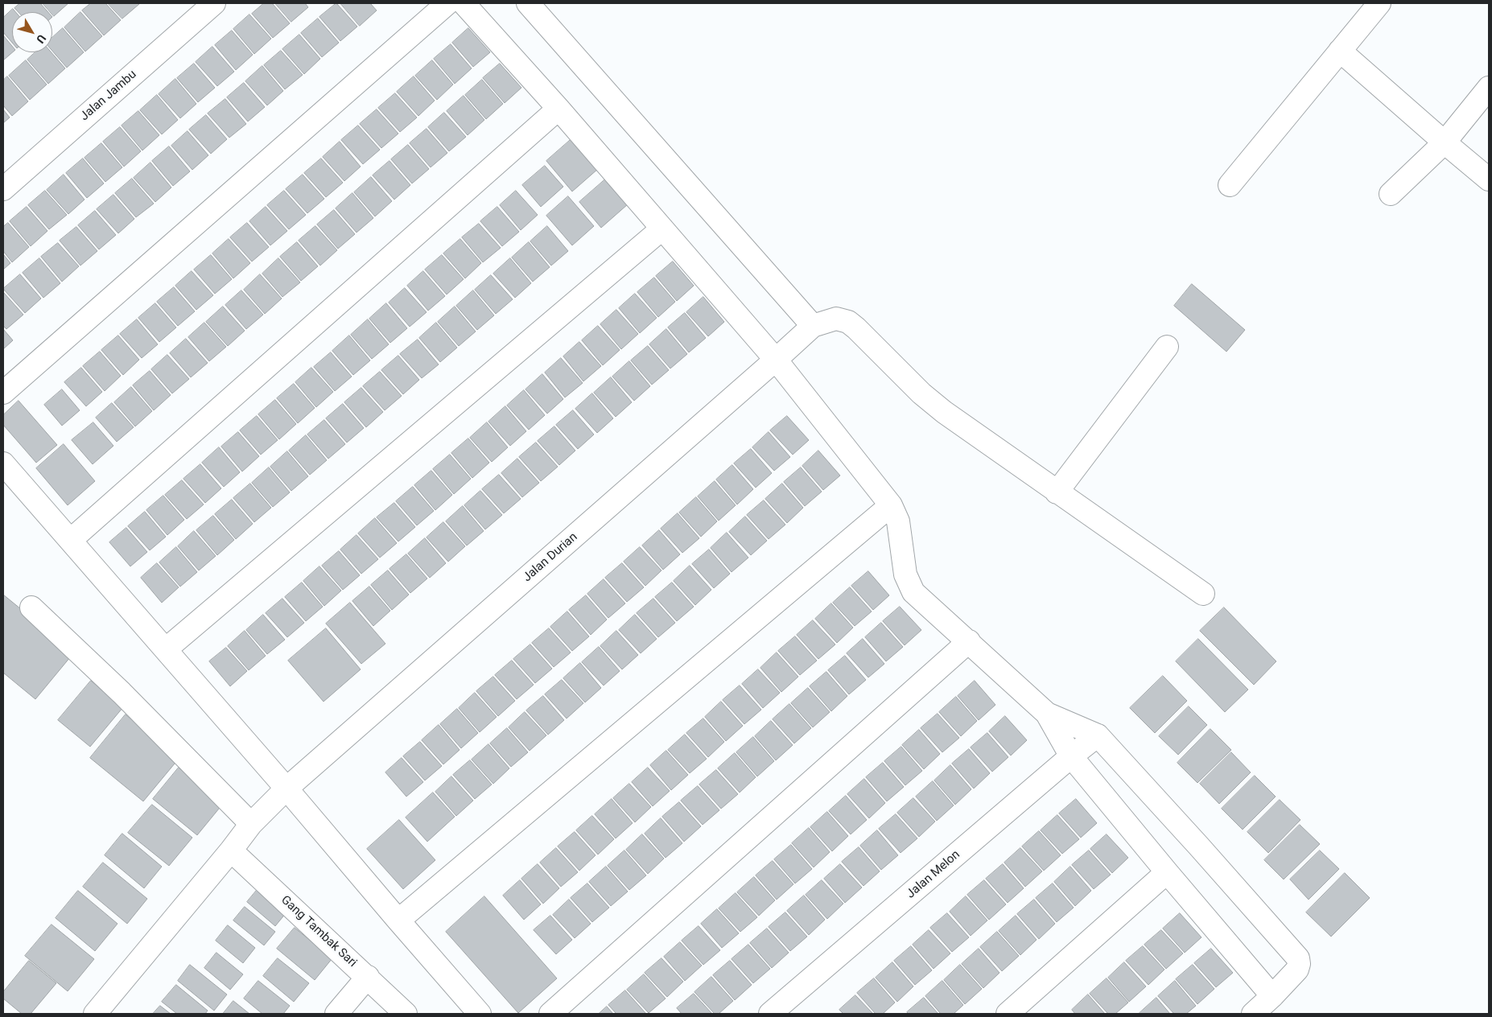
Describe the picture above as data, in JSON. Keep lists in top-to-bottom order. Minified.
{"streets":{"street":["Jalan Jambu","Jalan Durian","Jalan Melon","Gang Tambak Sari"]},"crossings":[["Jalan Durian","Gang Tambak Sari"]],"north":"bottom right"}
